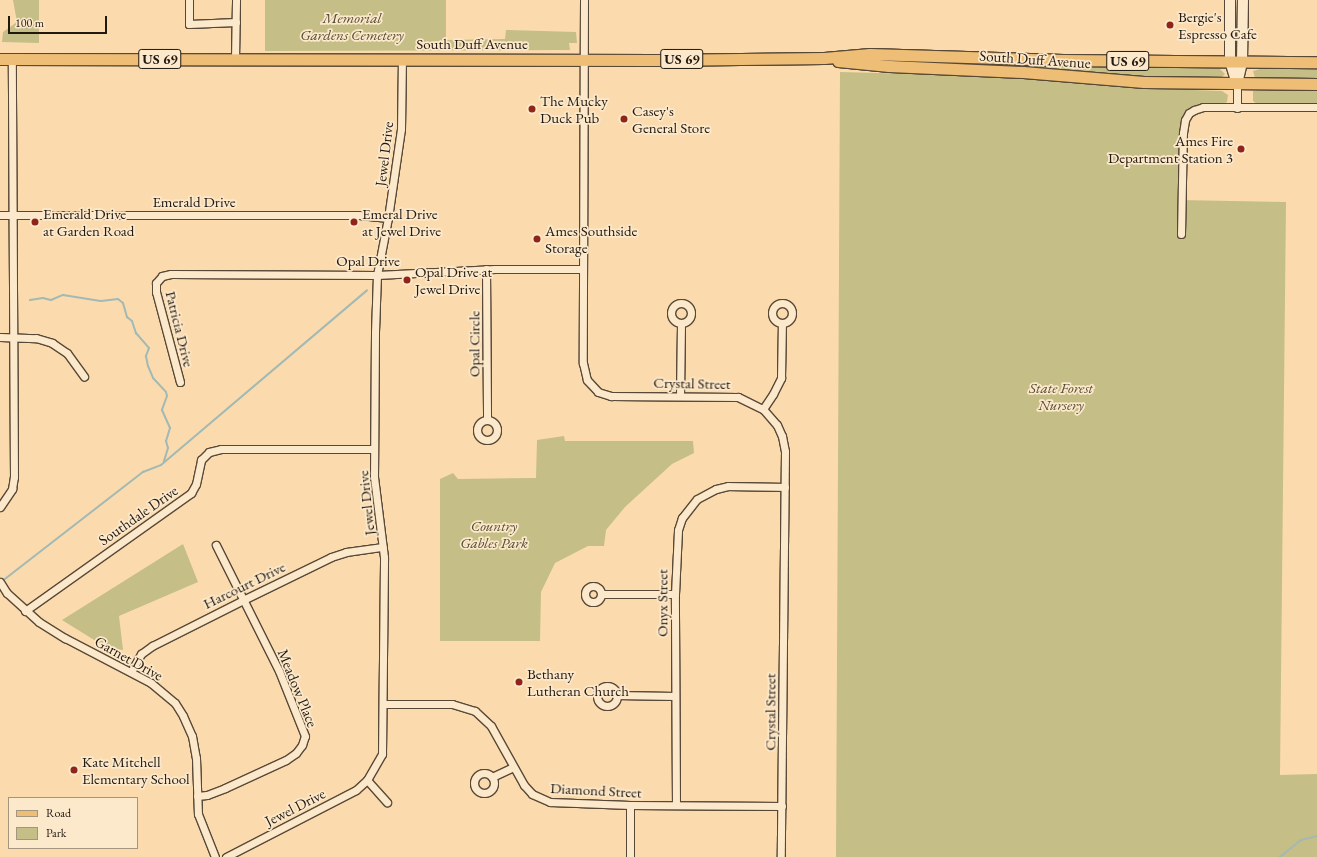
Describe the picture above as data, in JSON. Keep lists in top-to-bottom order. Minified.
{"streets":{"main road":["South Duff Avenue","US 69"],"street":["Jewel Drive","Emerald Drive","Opal Drive","Patricia Drive","Opal Circle","Crystal Street","Southdale Drive","Harcourt Drive","Onyx Street","Garnet Drive","Meadow Place","Diamond Street"]},"crossings":[["South Duff Avenue","Jewel Drive"],["South Duff Avenue","Crystal Street"],["Jewel Drive","Emerald Drive"],["Jewel Drive","Opal Drive"],["Jewel Drive","Southdale Drive"],["Jewel Drive","Harcourt Drive"],["Jewel Drive","Diamond Street"],["Opal Drive","Patricia Drive"],["Opal Drive","Opal Circle"],["Opal Drive","Crystal Street"],["Crystal Street","Onyx Street"],["Crystal Street","Diamond Street"],["Southdale Drive","Garnet Drive"],["Harcourt Drive","Garnet Drive"],["Harcourt Drive","Meadow Place"],["Onyx Street","Diamond Street"],["Garnet Drive","Meadow Place"]],"parks":["Memorial Gardens Cemetery","State Forest Nursery","Country Gables Park"],"places":["Bergie's Espresso Cafe","The Mucky Duck Pub","Casey's General Store","Ames Fire Department Station 3","Emerald Drive at Garden Road","Emeral Drive at Jewel Drive","Ames Southside Storage","Opal Drive at Jewel Drive","Bethany Lutheran Church","Kate Mitchell Elementary School"],"legend":["Road","Park"],"scale_bar":"100 m"}
